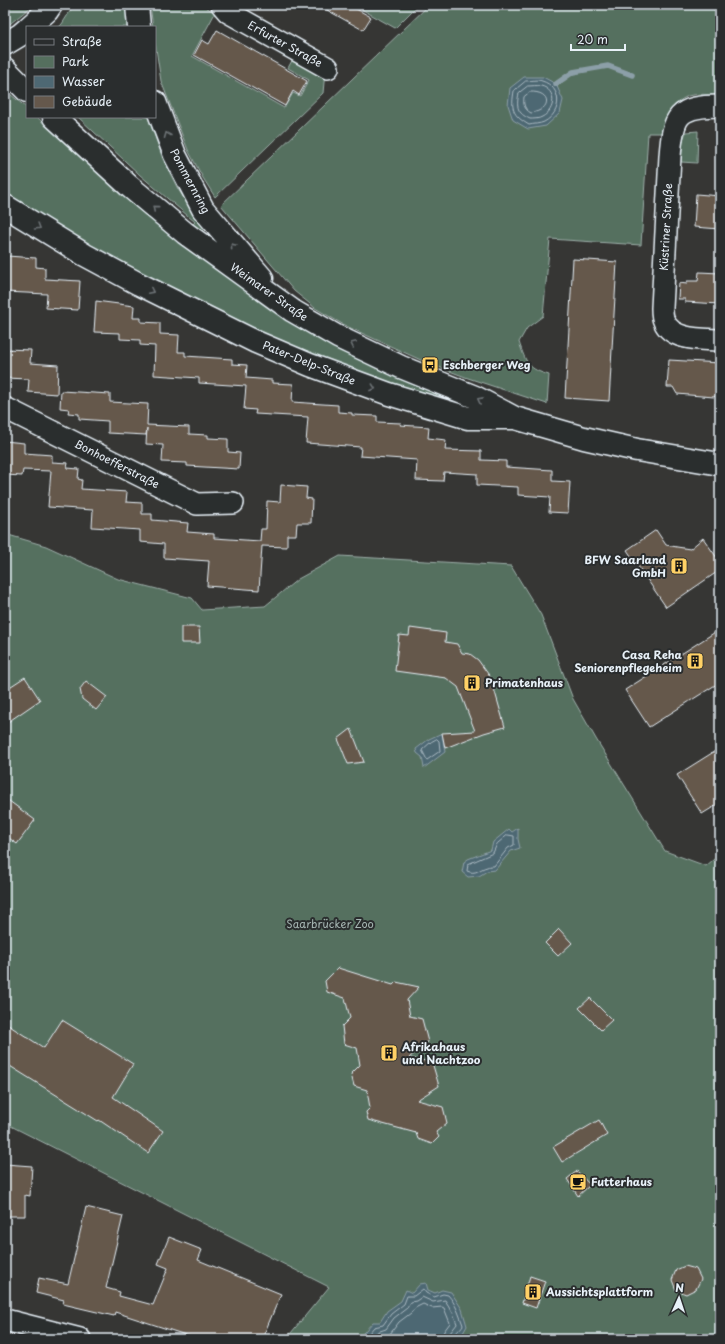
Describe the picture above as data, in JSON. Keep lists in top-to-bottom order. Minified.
{"streets":{"street":["Erfurter Straße","Pommernring","Küstriner Straße","Weimarer Straße","Pater-Delp-Straße","Bonhoefferstraße"]},"crossings":[["Pommernring","Weimarer Straße"],["Weimarer Straße","Pater-Delp-Straße"]],"one_way":["Pommernring","Weimarer Straße","Pater-Delp-Straße"],"parks":["Saarbrücker Zoo"],"places":{"bus stop":["Eschberger Weg"],"building":["BFW Saarland GmbH","Casa Reha Seniorenpflegeheim","Primatenhaus","Afrikahaus und Nachtzoo","Aussichtsplattform"],"cafe":["Futterhaus"]},"legend":["Straße","Park","Wasser","Gebäude"],"scale_bar":"20 m","north":"top"}
